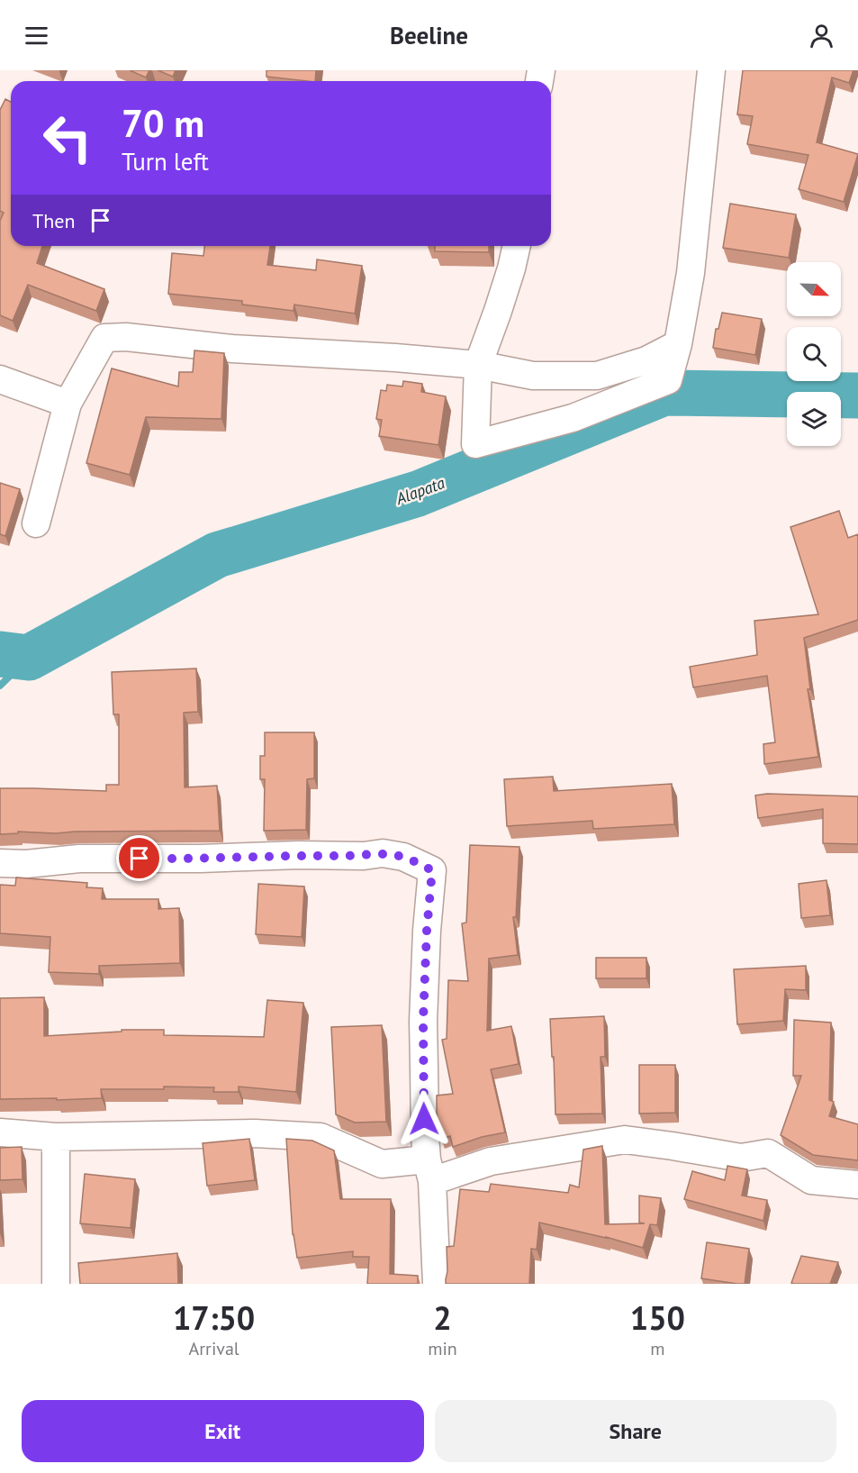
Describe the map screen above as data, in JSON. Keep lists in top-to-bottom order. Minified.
{"water":["Alapata"],"north":"bottom right","page":{"header":"Beeline","turn":["70 m","Turn left"],"then":"Then","eta":["17:50","Arrival","2","min","150","m"],"buttons":["Exit","Share"]}}
